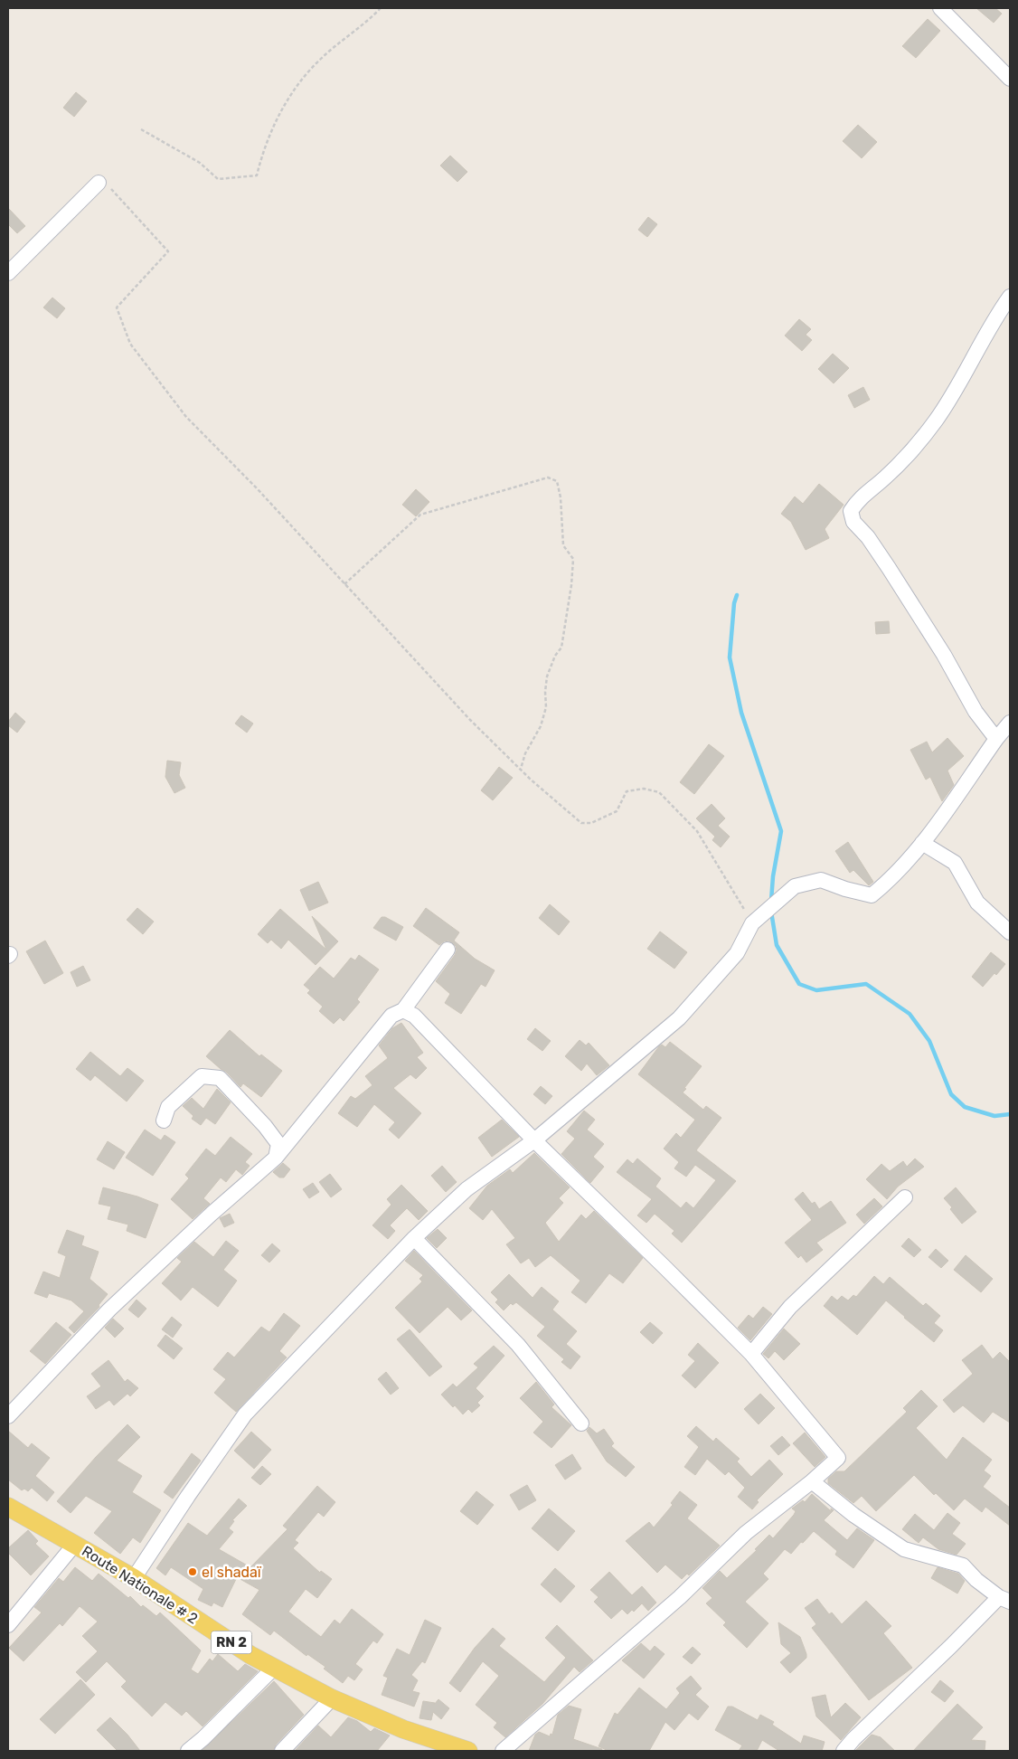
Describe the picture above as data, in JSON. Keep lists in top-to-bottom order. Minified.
{"streets":{"main road":["Route Nationale # 2","RN 2"]},"places":["el shadaï"]}
